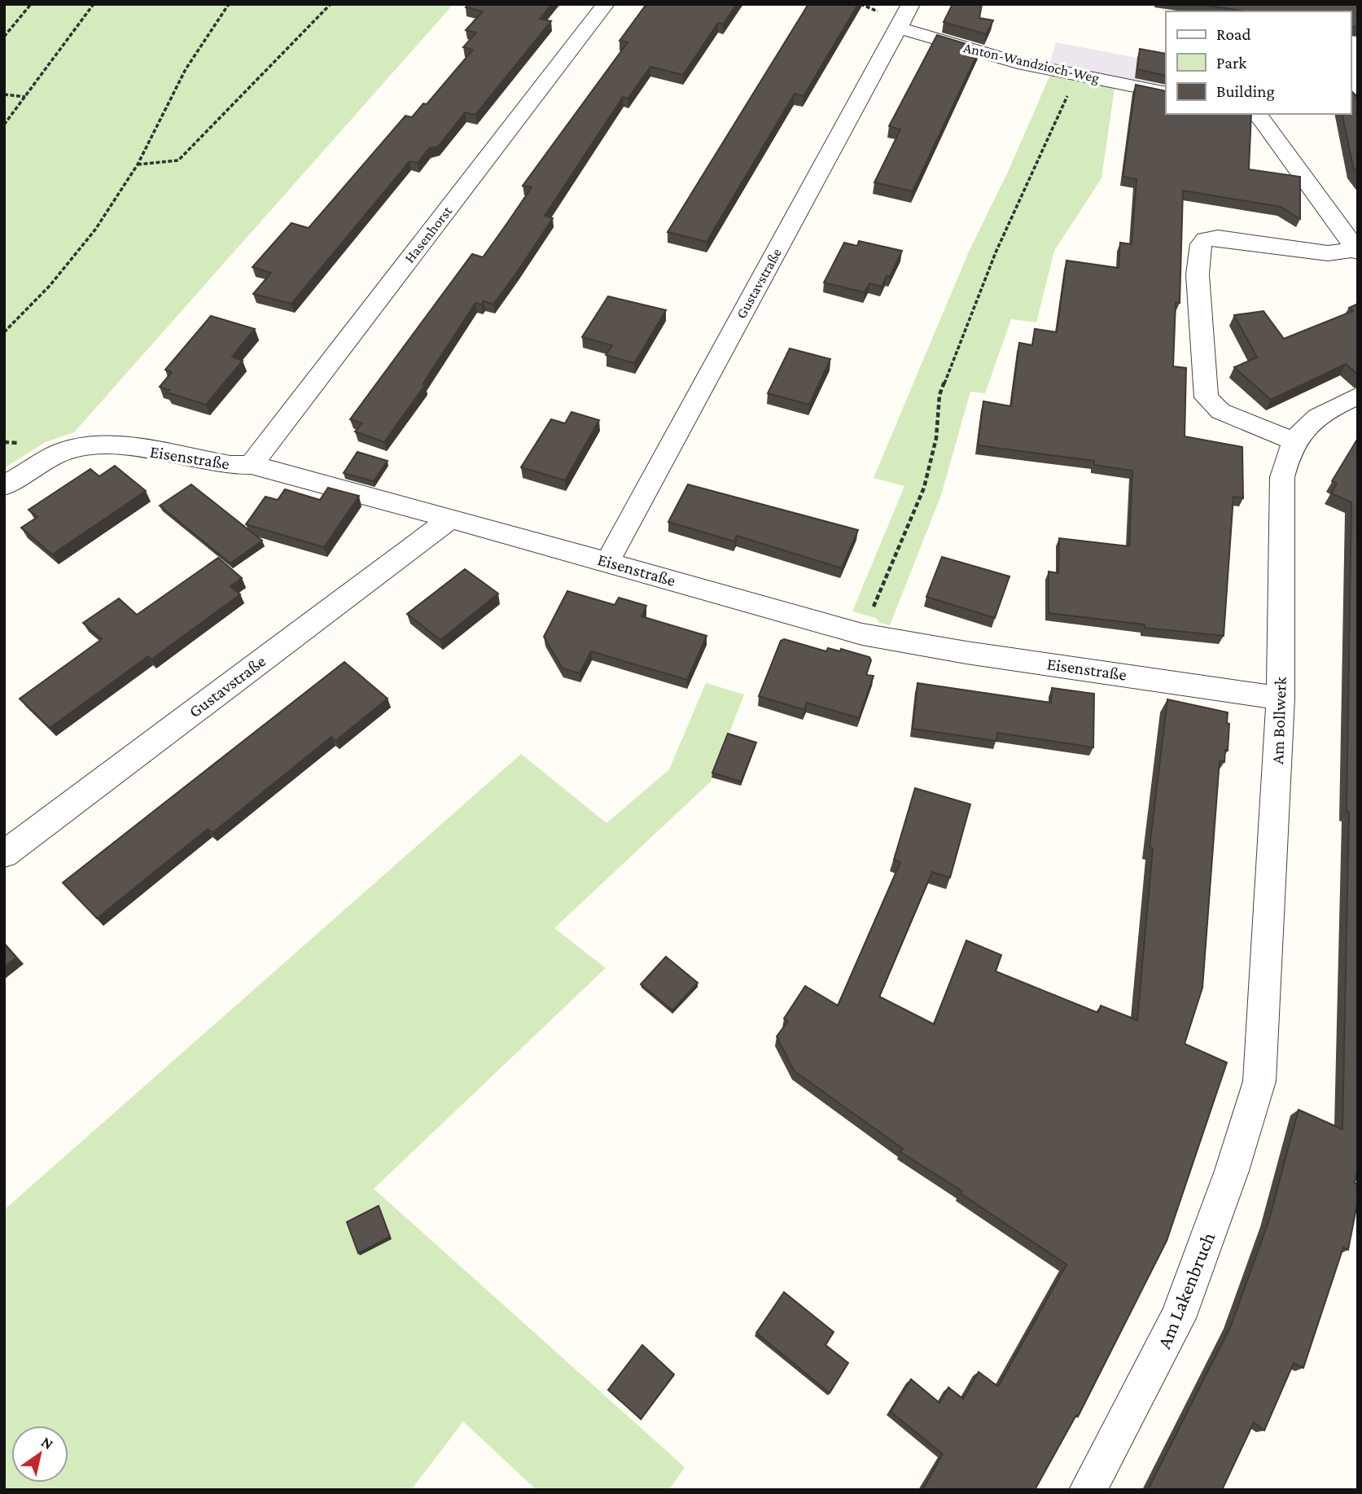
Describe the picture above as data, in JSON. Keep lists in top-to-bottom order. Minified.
{"streets":{"street":["Anton-Wandzioch-Weg","Hasenhorst","Gustavstraße","Eisenstraße","Am Bollwerk","Am Lakenbruch"]},"crossings":[["Anton-Wandzioch-Weg","Gustavstraße"],["Hasenhorst","Eisenstraße"],["Gustavstraße","Eisenstraße"],["Eisenstraße","Am Bollwerk"],["Am Bollwerk","Am Lakenbruch"]],"legend":["Road","Park","Building"],"north":"top right"}
